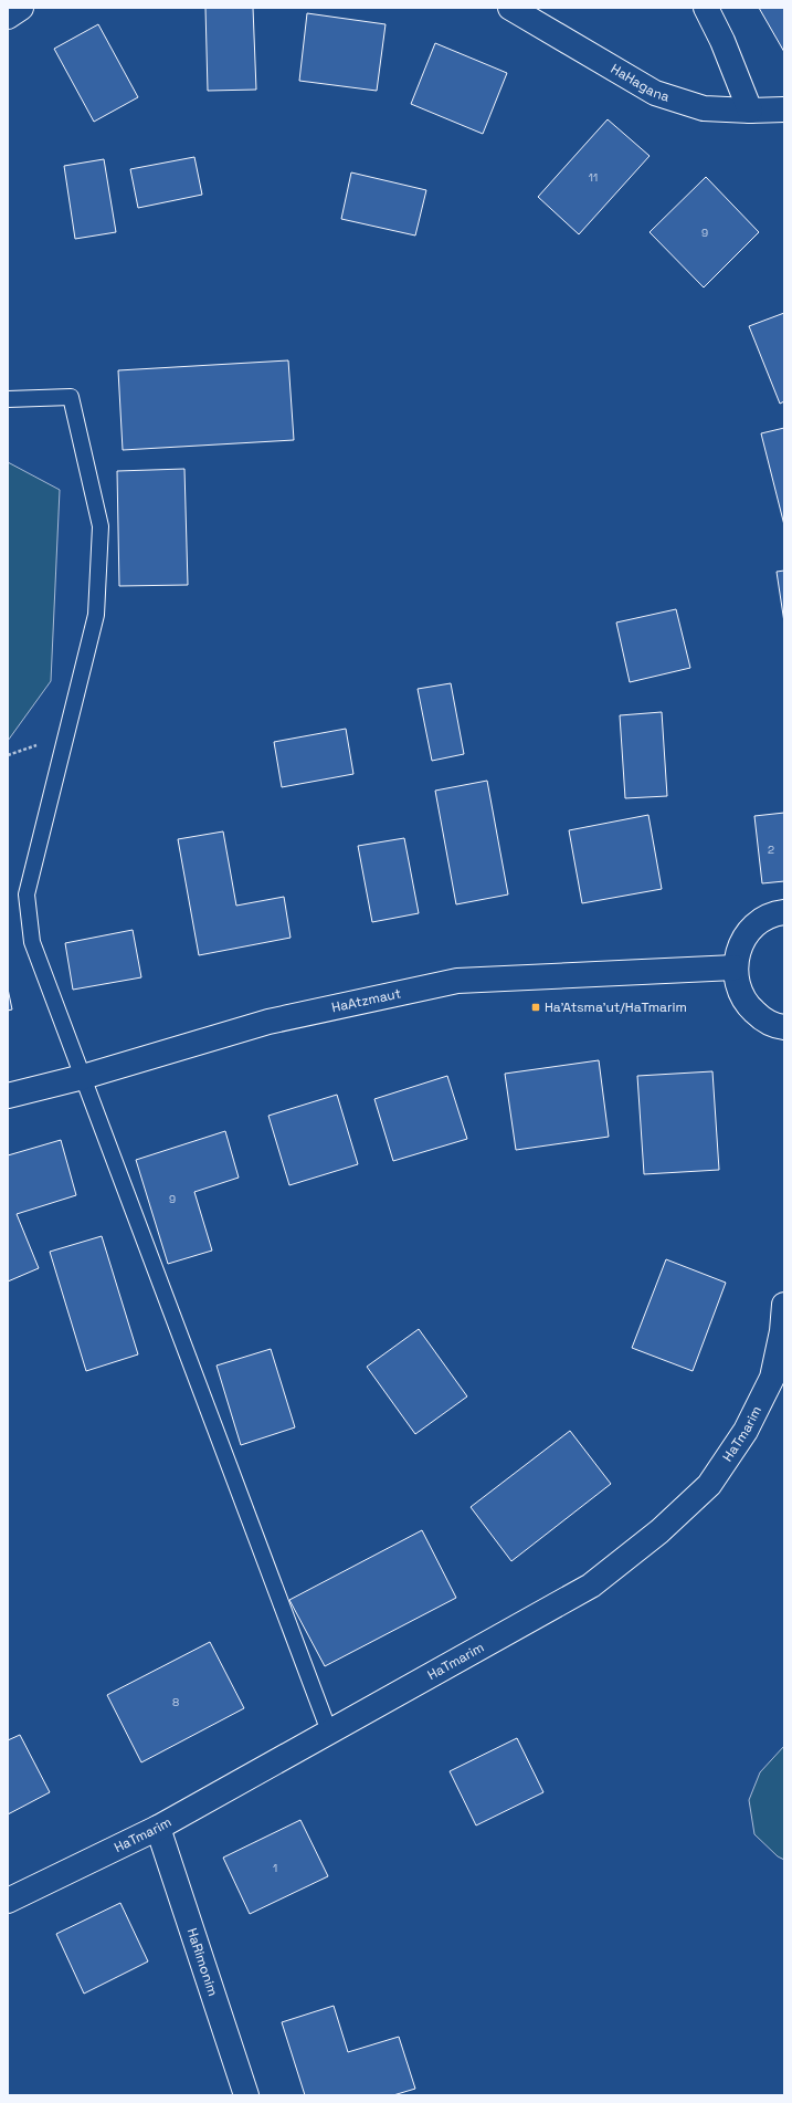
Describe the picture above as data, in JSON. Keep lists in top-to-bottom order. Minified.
{"streets":{"street":["HaHagana","HaAtzmaut","HaTmarim","HaRimonim"]},"crossings":[["HaTmarim","HaRimonim"]],"places":{"transit":["Ha'Atsma'ut/HaTmarim"]},"house_numbers":["11","9","2","9","8","1"]}
